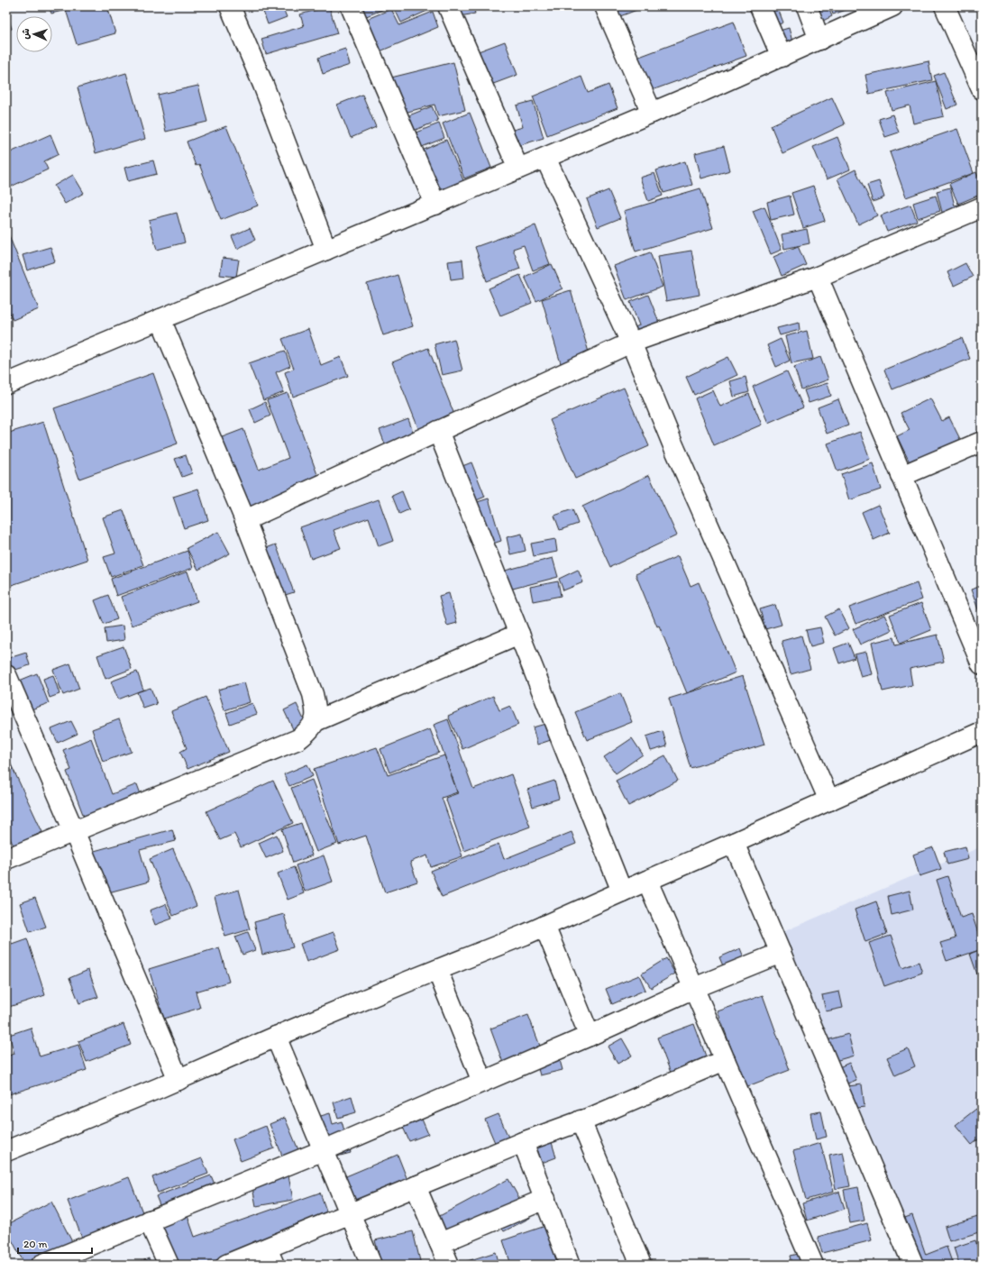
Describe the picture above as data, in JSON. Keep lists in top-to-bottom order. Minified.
{"scale_bar":"20 m","north":"left"}
